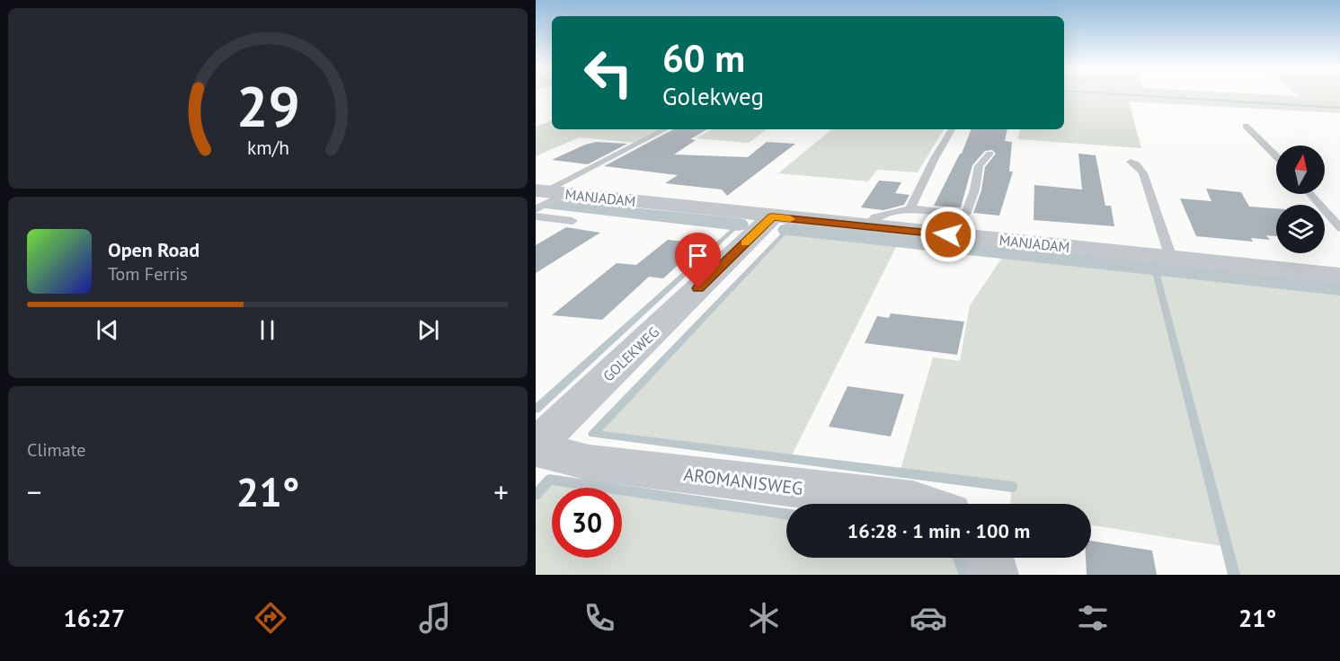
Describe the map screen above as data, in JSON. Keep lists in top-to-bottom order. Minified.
{"streets":{"street":["MANJADAM","GOLEKWEG","AROMANISWEG"]},"crossings":[["MANJADAM","GOLEKWEG"]],"north":"top","page":{"turn":["60 m","Golekweg"],"song":["Open Road","Tom Ferris"],"tile":"Climate","heat":["−","21°","+"],"limit":"30","trip":"16:28 · 1 min · 100 m","tabs":["16:27","21°"],"gauge":["29","km/h"]}}
